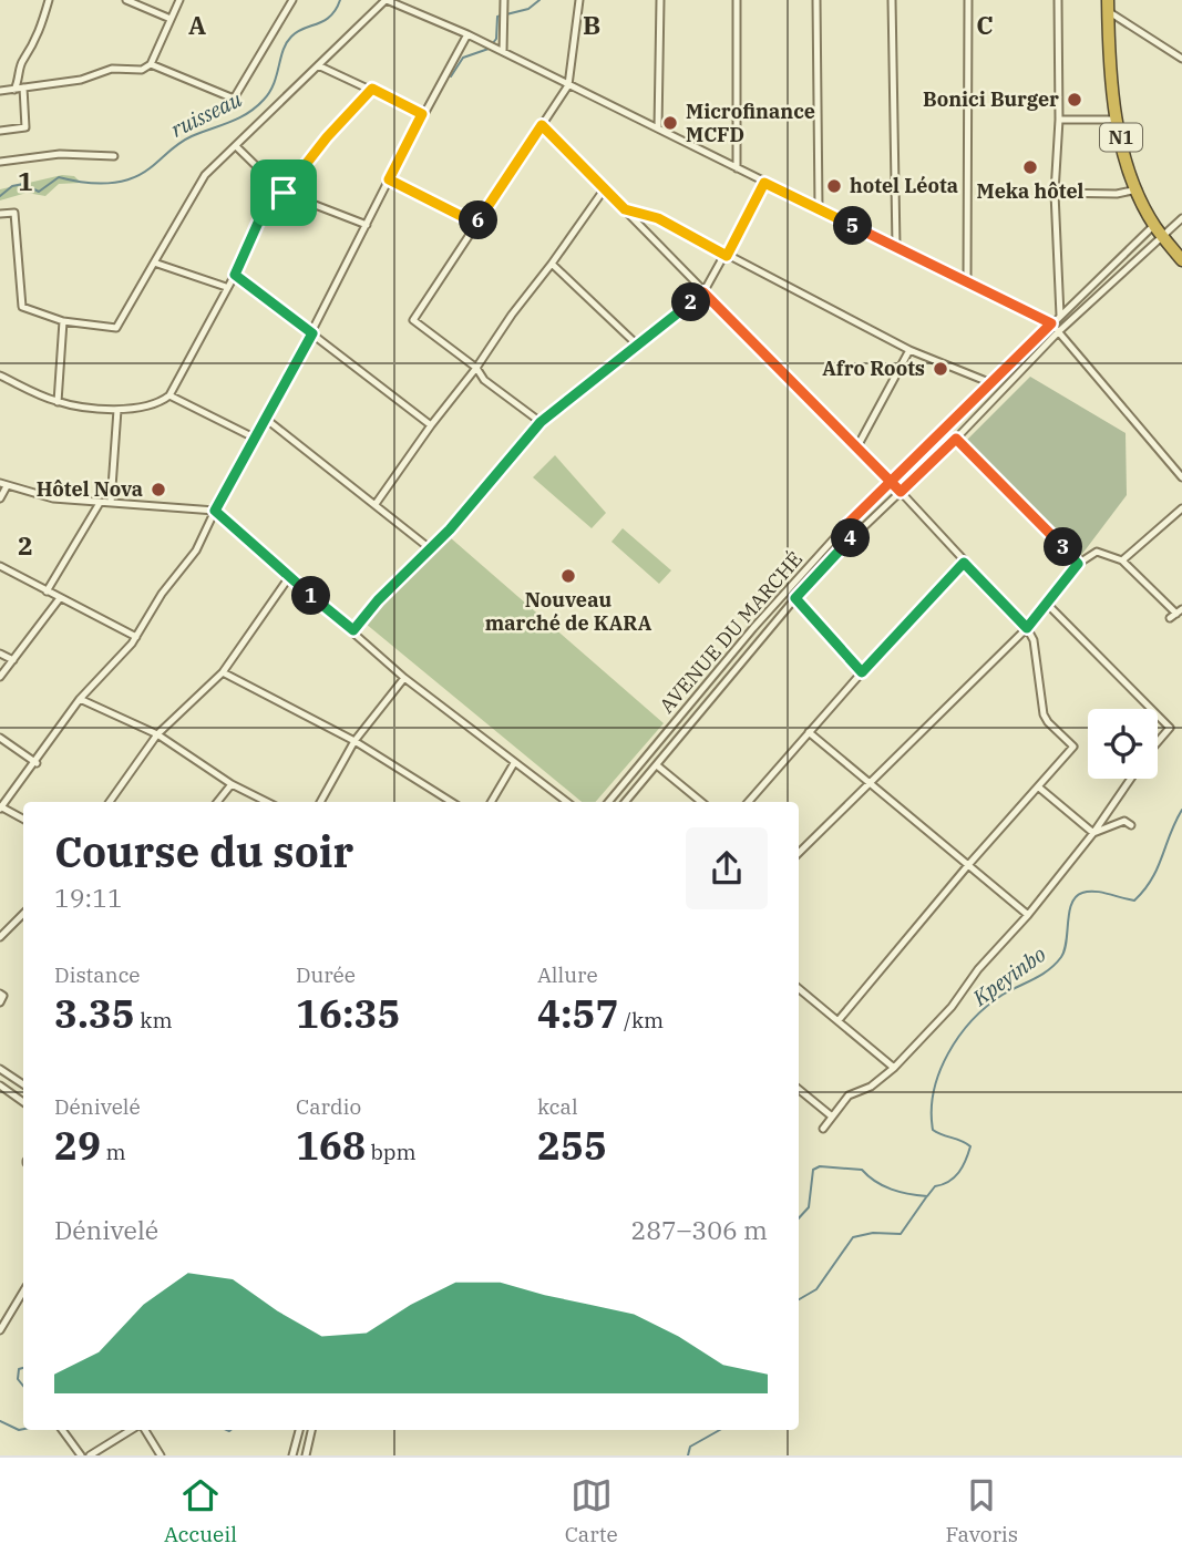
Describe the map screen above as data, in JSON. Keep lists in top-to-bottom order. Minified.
{"streets":{"highway":["N1"],"street":["AVENUE DU MARCHÉ"]},"crossings":[["N1","AVENUE DU MARCHÉ"]],"water":["ruisseau","Kpeyinbo"],"places":["Bonici Burger","Microfinance MCFD","Meka hôtel","hotel Léota","Afro Roots","Hôtel Nova","Nouveau marché de KARA"],"page":{"pins":["6","5","2","4","3","1"],"heading":["Course du soir","19:11"],"stats":[["Distance","3.35 km"],["Durée","16:35"],["Allure","4:57 /km"],["Dénivelé","29 m"],["Cardio","168 bpm"],["kcal","255"]],"chart":["Dénivelé","287–306 m"],"tabs":["Accueil","Carte","Favoris"]},"grid":{"columns":["A","B","C"],"rows":["1","2"]}}
